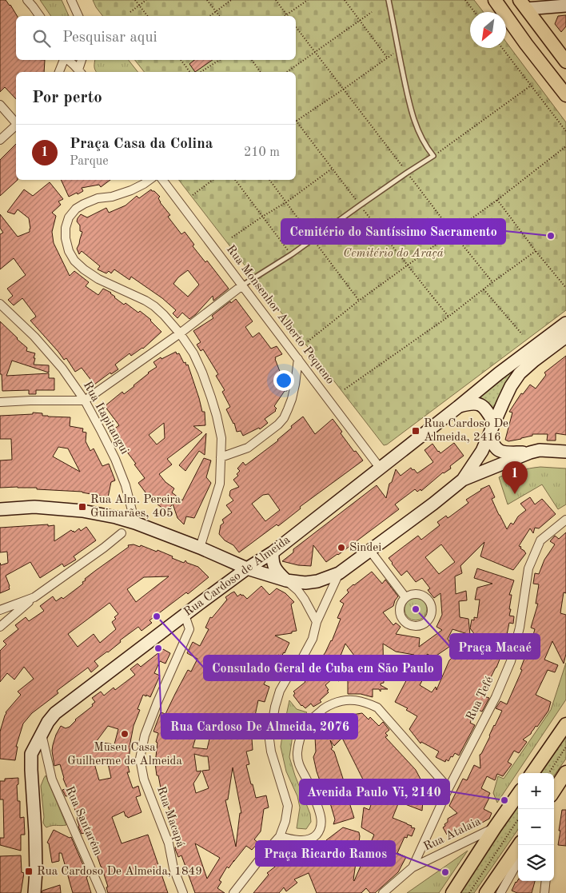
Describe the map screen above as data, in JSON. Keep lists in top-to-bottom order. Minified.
{"streets":{"main road":["Rua Cardoso de Almeida"],"street":["Rua Monsenhor Alberto Pequeno","Rua Itapitangui","Rua Tefé","Rua Macapá","Rua Santarém","Rua Atalaia"]},"crossings":[["Rua Monsenhor Alberto Pequeno","Rua Cardoso de Almeida"],["Rua Cardoso de Almeida","Rua Macapá"],["Rua Cardoso de Almeida","Rua Santarém"],["Rua Tefé","Rua Atalaia"]],"parks":["Cemitério do Araçá"],"places":{"other":["Cemitério do Santíssimo Sacramento","Sindei","Praça Macaé","Consulado Geral de Cuba em São Paulo","Rua Cardoso De Almeida, 2076","Museu Casa Guilherme de Almeida","Avenida Paulo Vi, 2140","Praça Ricardo Ramos"],"transit":["Rua Cardoso De Almeida, 2416","Rua Alm. Pereira Guimarães, 405","Rua Cardoso De Almeida, 1849"]},"north":"bottom left","page":{"search":"Pesquisar aqui","heading":"Por perto","list":[{"mark":"1","name":"Praça Casa da Colina","note":"Parque","value":"210 m"}],"pins":"1","map_buttons":["+","−"]}}
